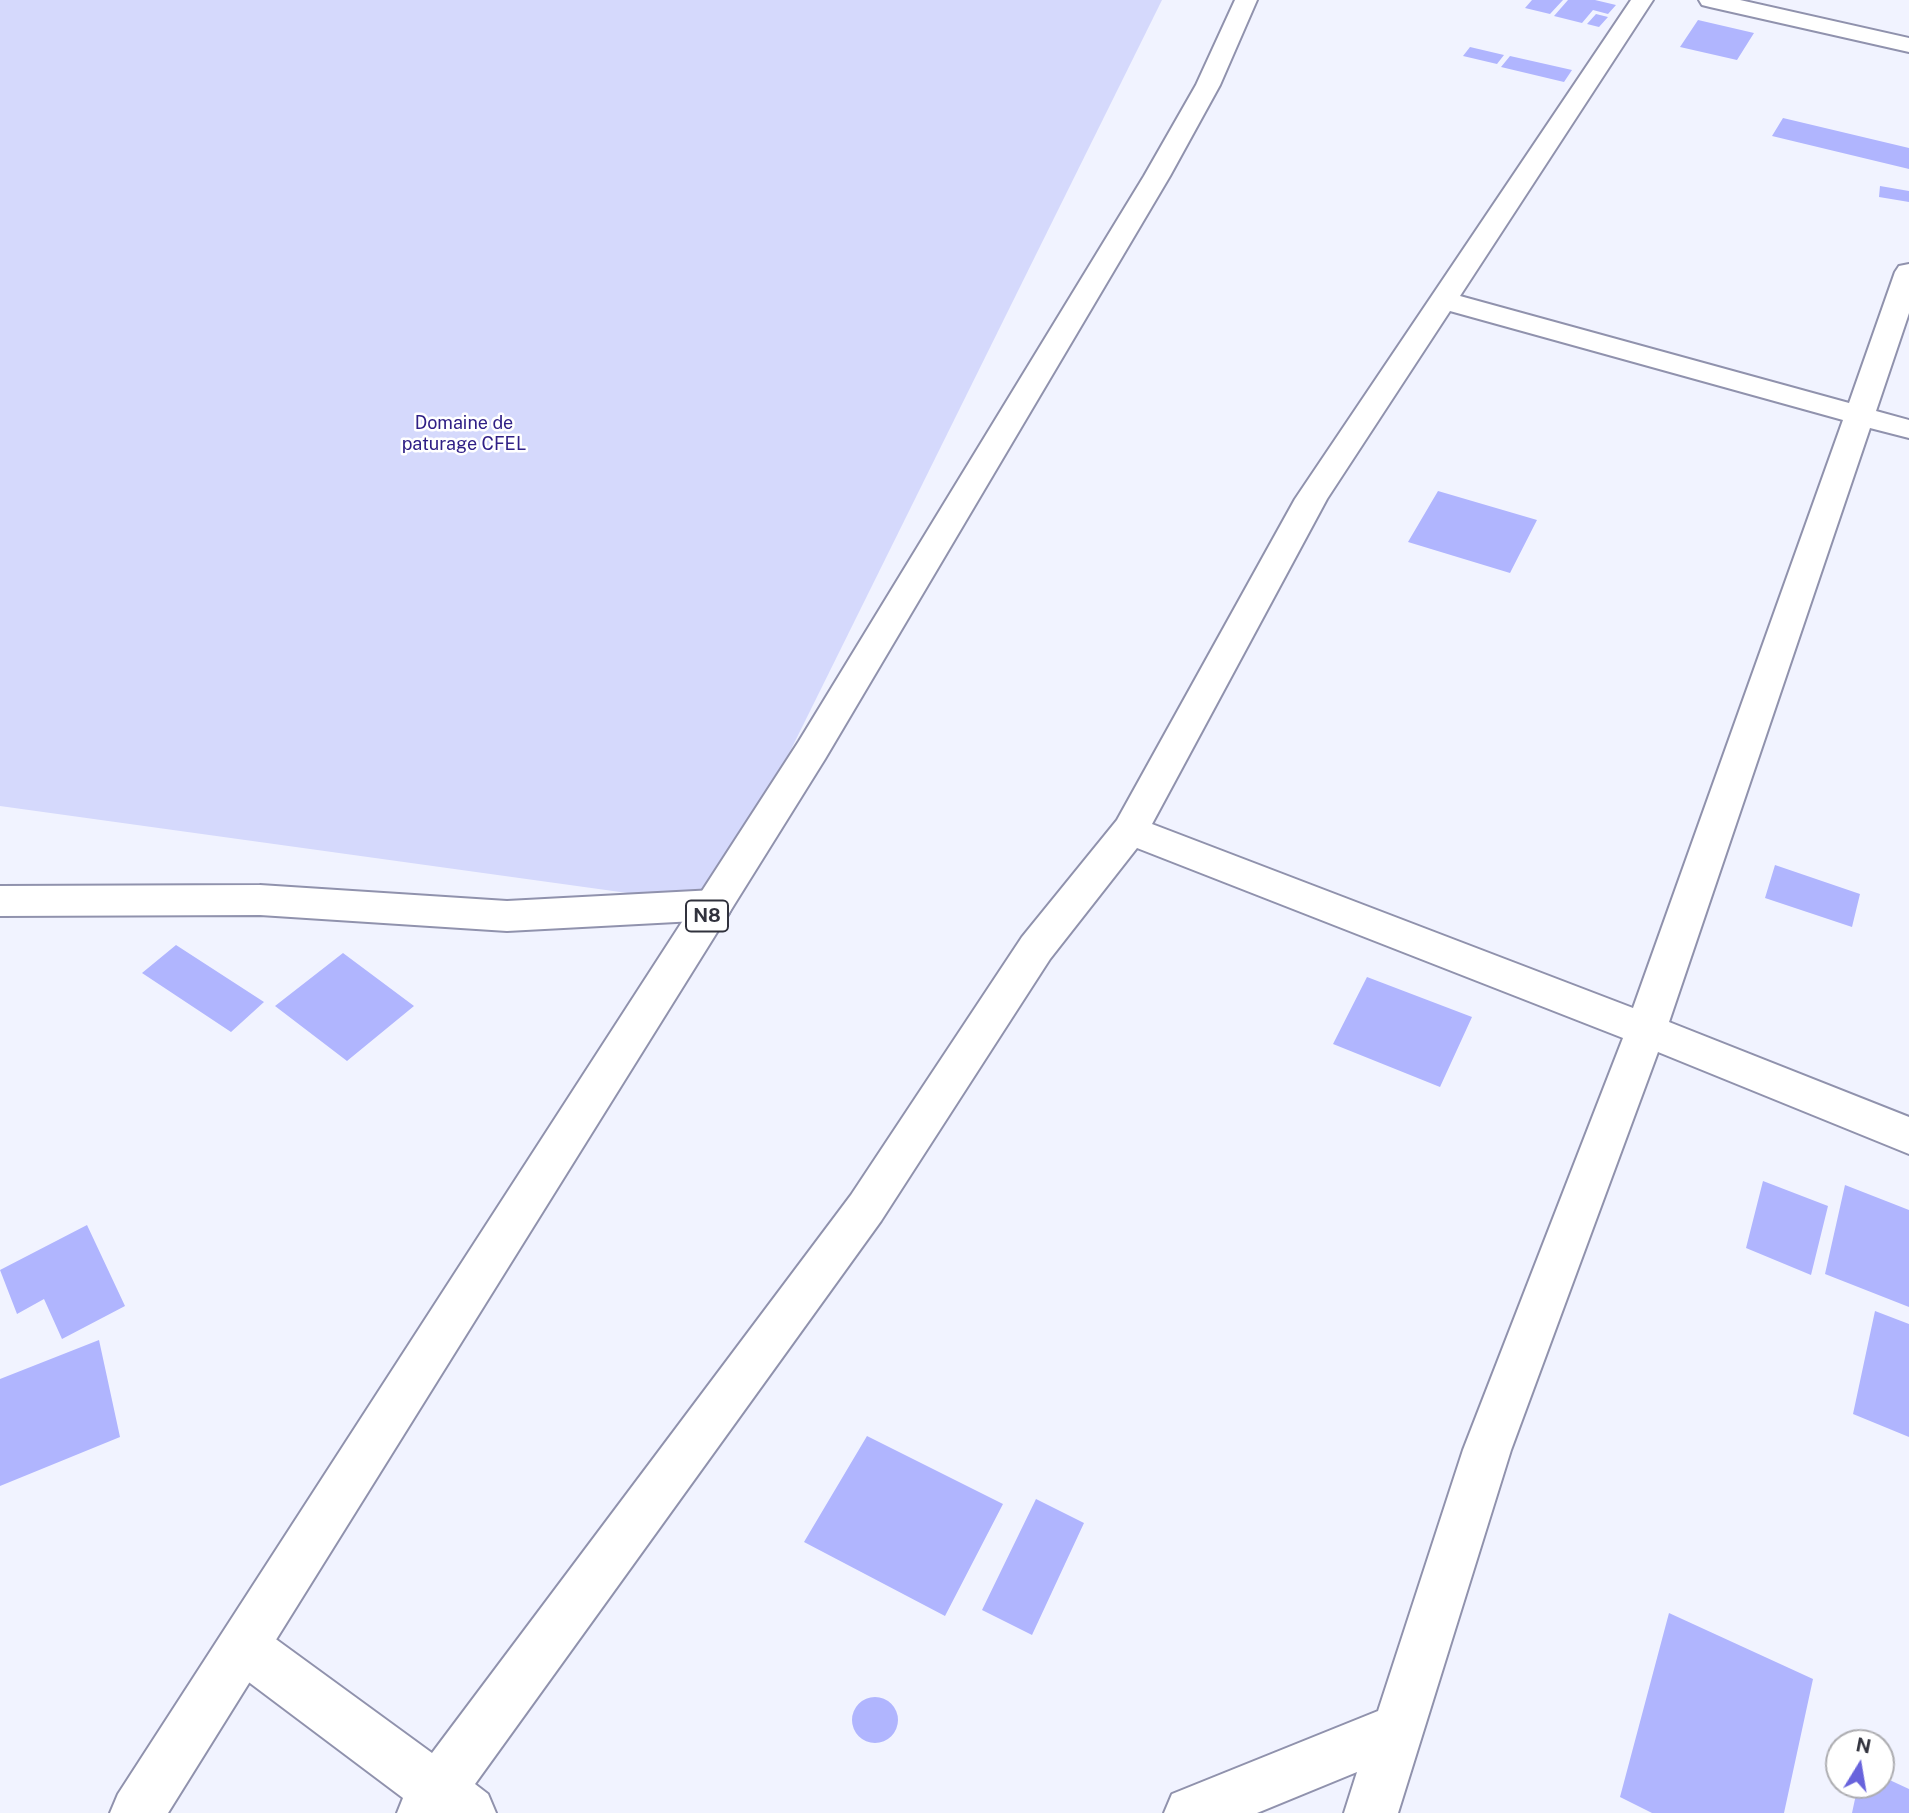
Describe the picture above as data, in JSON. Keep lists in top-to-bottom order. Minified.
{"streets":{"street":["N8"]},"parks":["Domaine de paturage CFEL"],"north":"top"}
